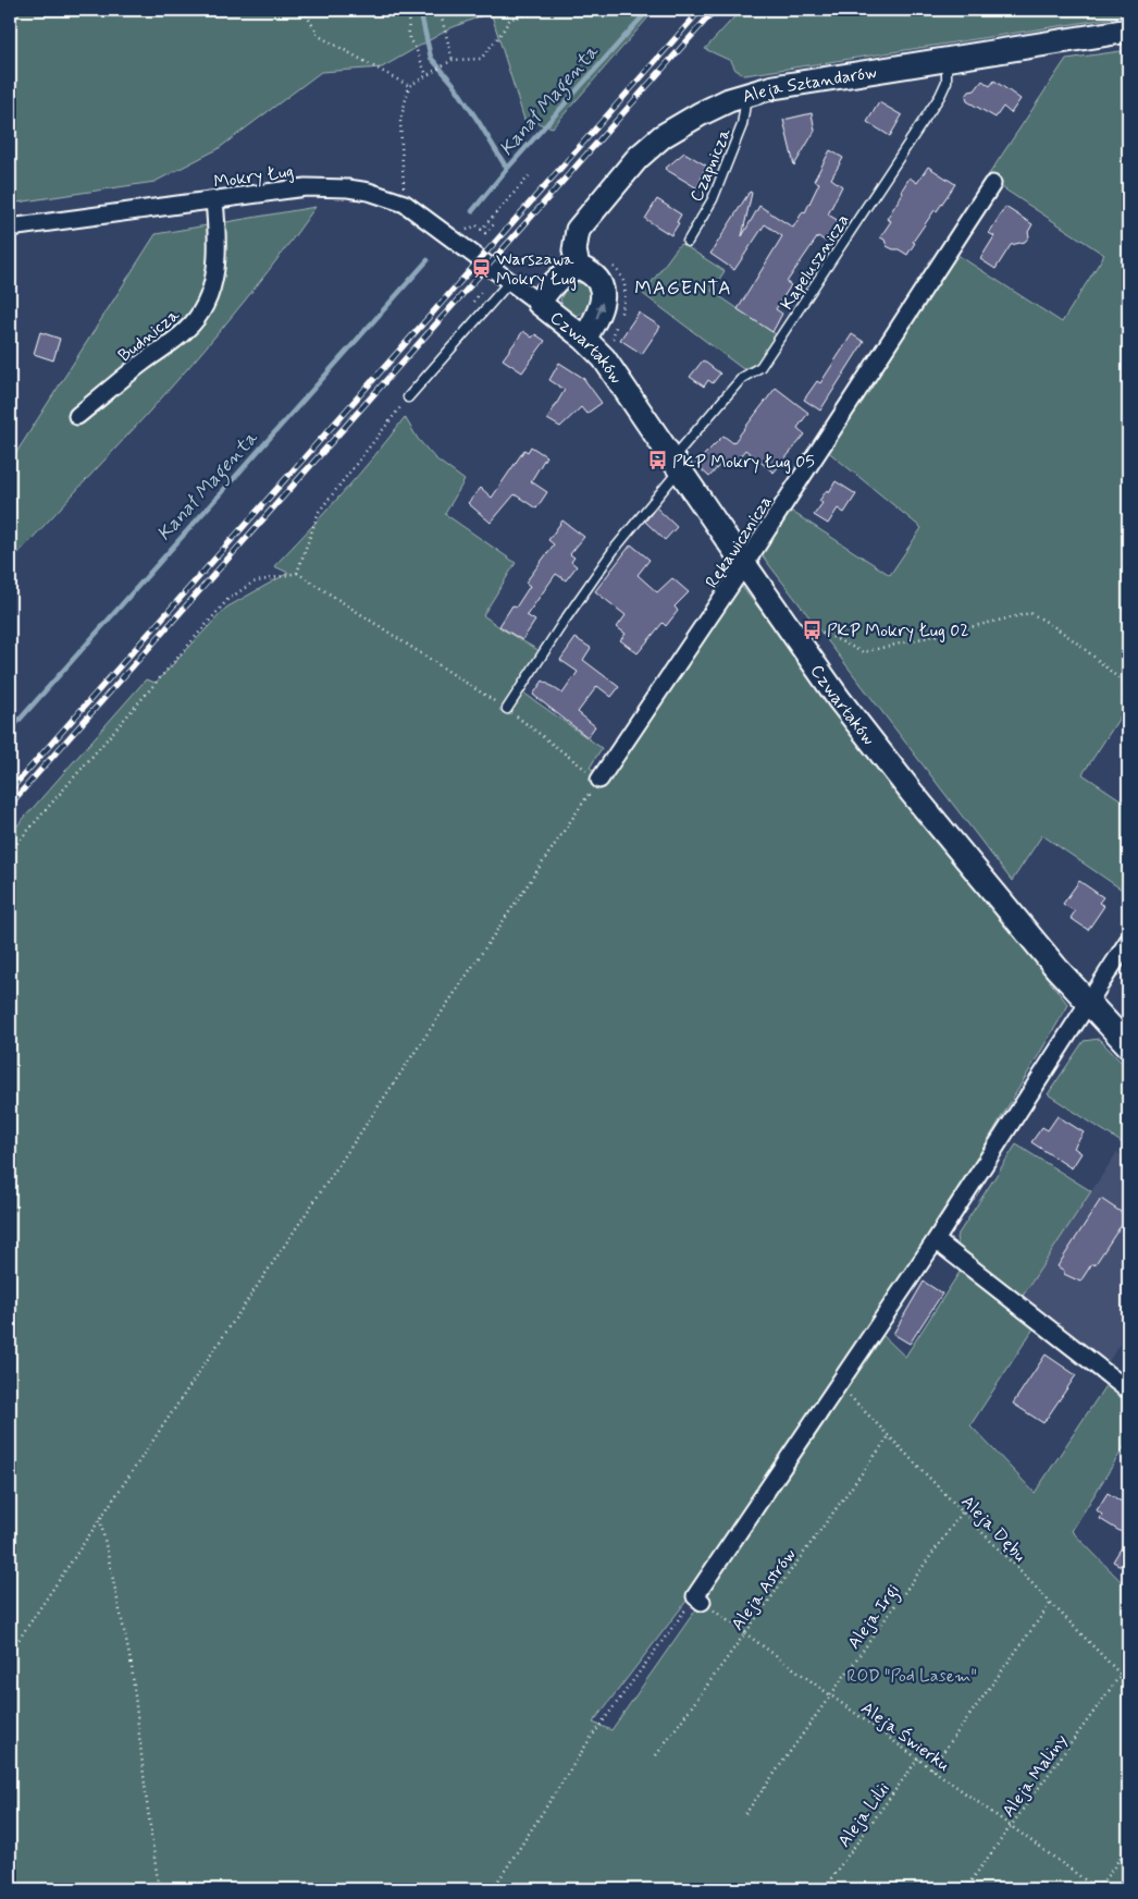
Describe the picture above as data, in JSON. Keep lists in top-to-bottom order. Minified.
{"streets":{"street":["Aleja Sztandarów","Mokry Ług","Budnicza","Czwartaków","Rękawicznicza"],"lane":["Czapnicza","Kapelusznicza"],"path":["Aleja Dębu","Aleja Astrów","Aleja Irgi","Aleja Świerku","Aleja Maliny","Aleja Lilii"]},"crossings":[["Aleja Sztandarów","Czapnicza"],["Aleja Sztandarów","Kapelusznicza"],["Mokry Ług","Budnicza"],["Mokry Ług","Czwartaków"],["Kapelusznicza","Czwartaków"],["Czwartaków","Rękawicznicza"],["Aleja Dębu","Aleja Astrów"],["Aleja Dębu","Aleja Irgi"],["Aleja Dębu","Aleja Maliny"],["Aleja Astrów","Aleja Świerku"],["Aleja Irgi","Aleja Świerku"],["Aleja Świerku","Aleja Maliny"],["Aleja Świerku","Aleja Lilii"]],"districts":["MAGENTA"],"water":["Kanał Magenta"],"parks":["ROD \"Pod Lasem\""],"places":{"station":["Warszawa Mokry Ług"],"bus stop":["PKP Mokry Ług 05","PKP Mokry Ług 02"]}}
